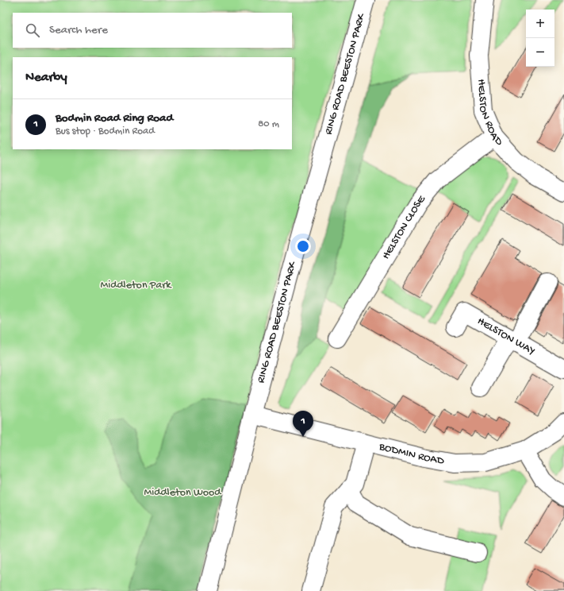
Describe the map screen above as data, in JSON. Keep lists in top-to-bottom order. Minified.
{"streets":{"street":["RING ROAD BEESTON PARK","HELSTON ROAD","HELSTON CLOSE","HELSTON WAY","BODMIN ROAD"]},"crossings":[["RING ROAD BEESTON PARK","BODMIN ROAD"],["HELSTON ROAD","HELSTON CLOSE"]],"parks":["Middleton Park","Middleton Wood"],"page":{"map_buttons":["+","−"],"search":"Search here","heading":"Nearby","list":[{"mark":"1","name":"Bodmin Road Ring Road","note":"Bus stop · Bodmin Road","value":"80 m"}],"pins":"1"}}
